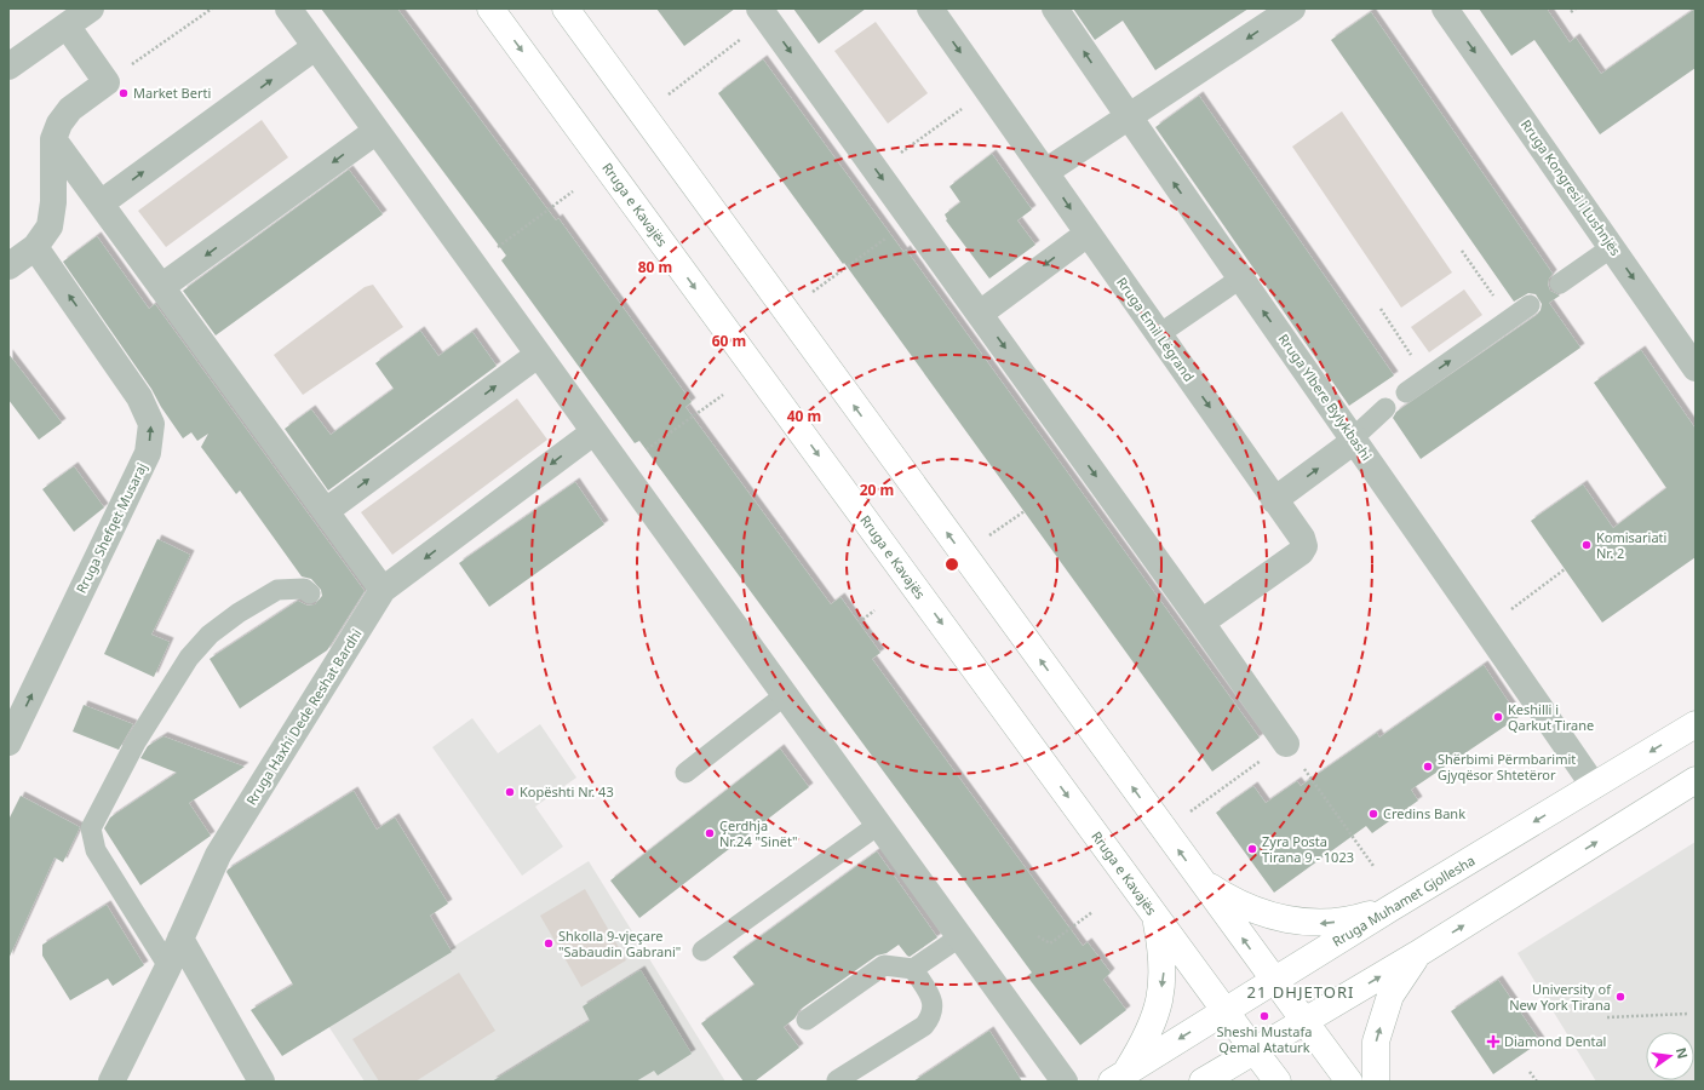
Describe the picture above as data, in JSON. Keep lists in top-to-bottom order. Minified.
{"streets":{"main road":["Rruga e Kavajës","Rruga Muhamet Gjollesha"],"street":["Rruga Kongresi i Lushnjës","Rruga Emil Lëgrand","Rruga Ylbere Bylykbashi","Rruga Shefqet Musaraj","Rruga Haxhi Dede Reshat Bardhi"]},"crossings":[["Rruga e Kavajës","Rruga Muhamet Gjollesha"],["Rruga Ylbere Bylykbashi","Rruga Muhamet Gjollesha"]],"one_way":["Rruga Kongresi i Lushnjës","Rruga Shefqet Musaraj"],"districts":["21 DHJETORI"],"places":{"other":["Market Berti","Komisariati Nr. 2","Keshilli i Qarkut Tirane","Shërbimi Përmbarimit Gjyqësor Shtetëror","Kopështi Nr. 43","Credins Bank","Çerdhja Nr.24 \"Sinët\"","Zyra Posta Tirana 9 - 1023","Shkolla 9-vjeçare \"Sabaudin Gabrani\"","University of New York Tirana","Sheshi Mustafa Qemal Ataturk"],"health":["Diamond Dental"]},"north":"right","rings":["80 m","60 m","40 m","20 m"]}
